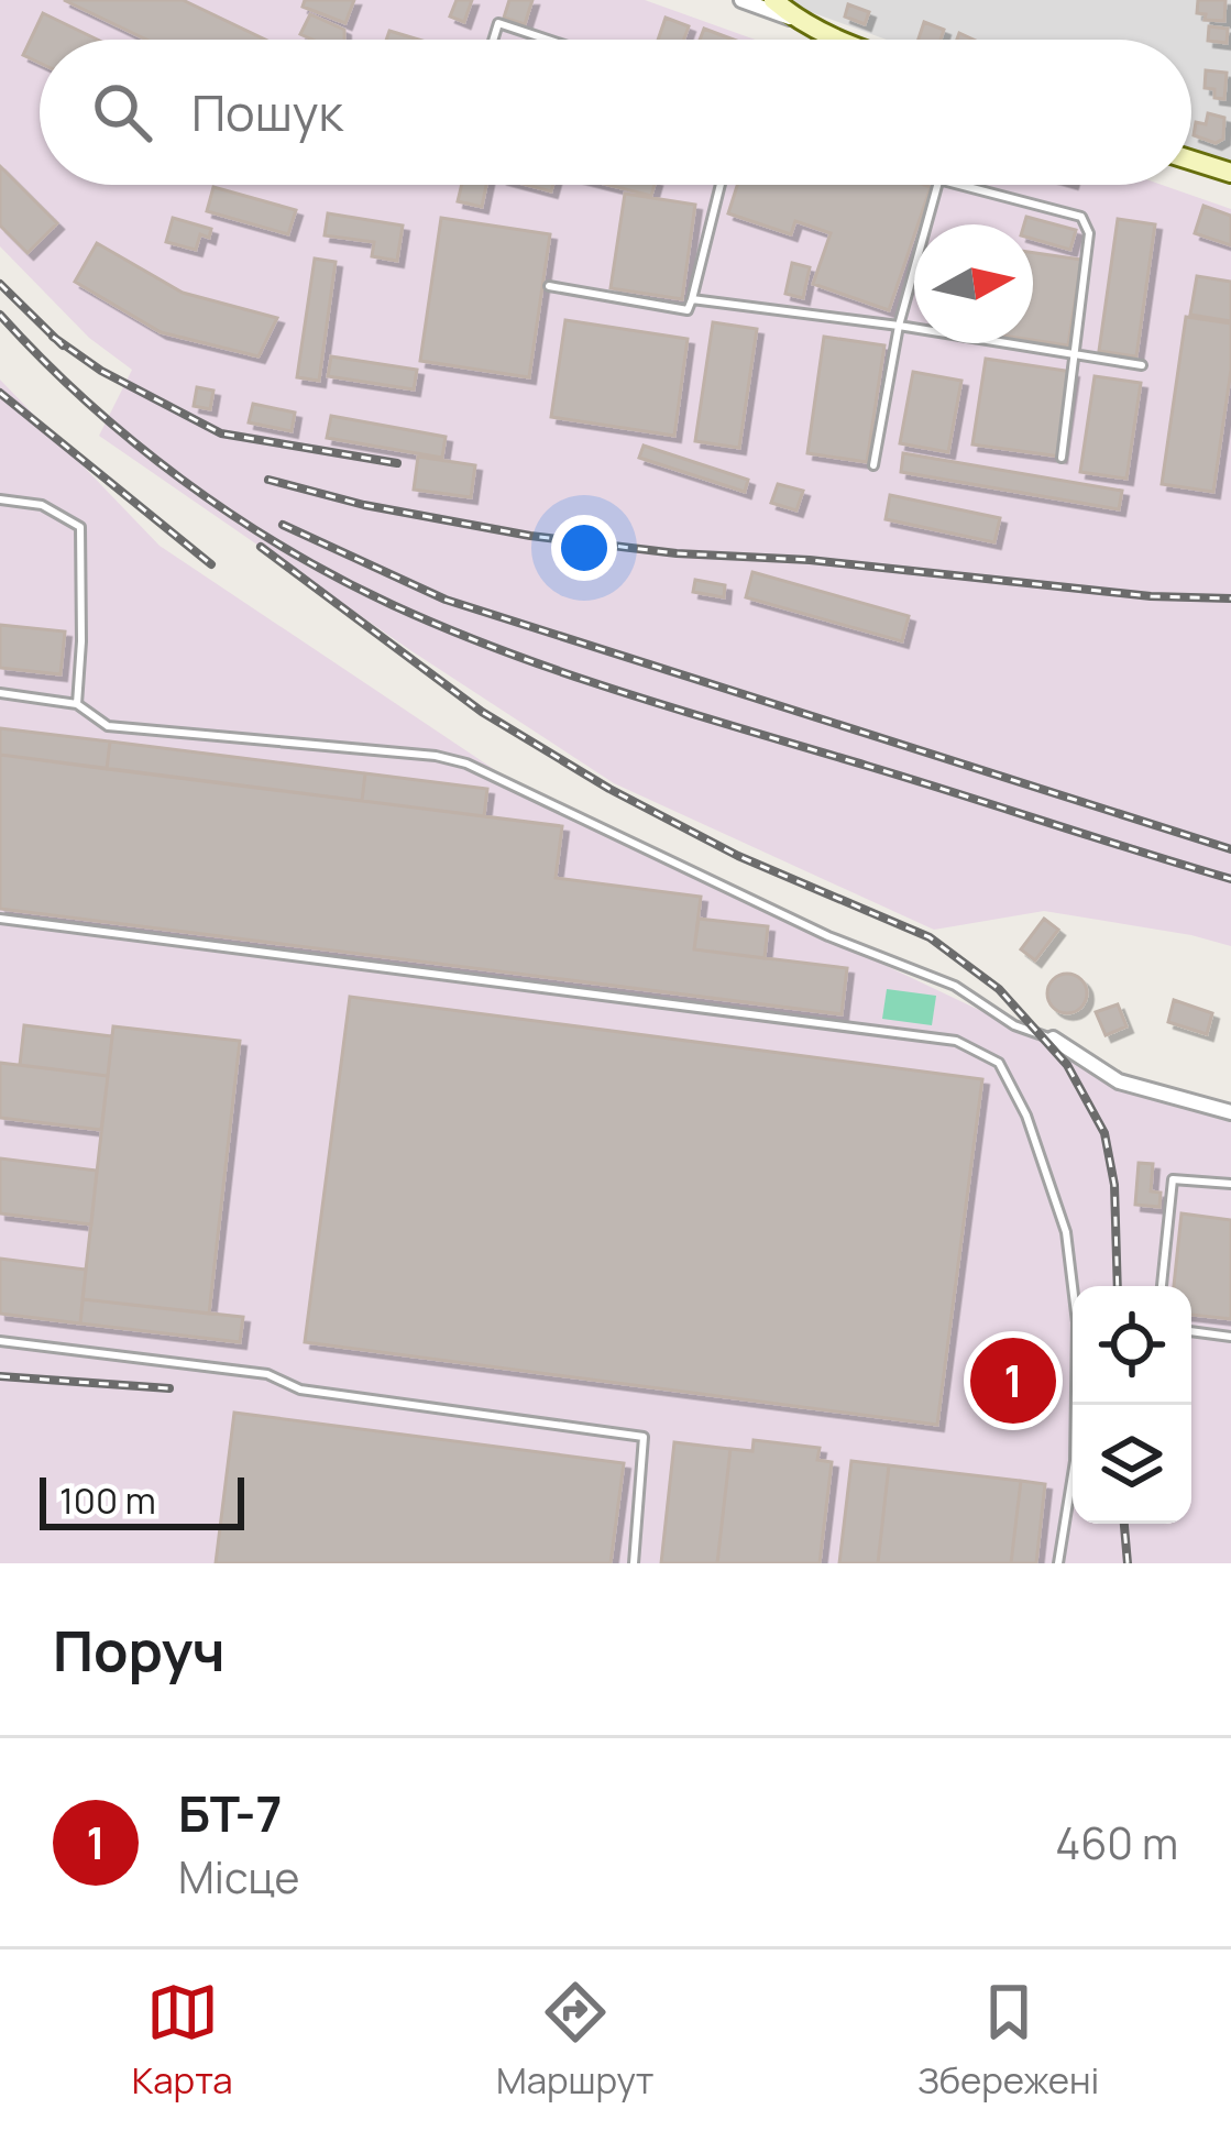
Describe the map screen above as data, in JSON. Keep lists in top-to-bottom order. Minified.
{"scale_bar":"100 m","north":"right","page":{"search":"Пошук","pins":"1","scale":"100 m","heading":"Поруч","list":[{"mark":"1","name":"БТ-7","note":"Місце","value":"460 m"}],"nav":["Карта","Маршрут","Збережені"]}}
